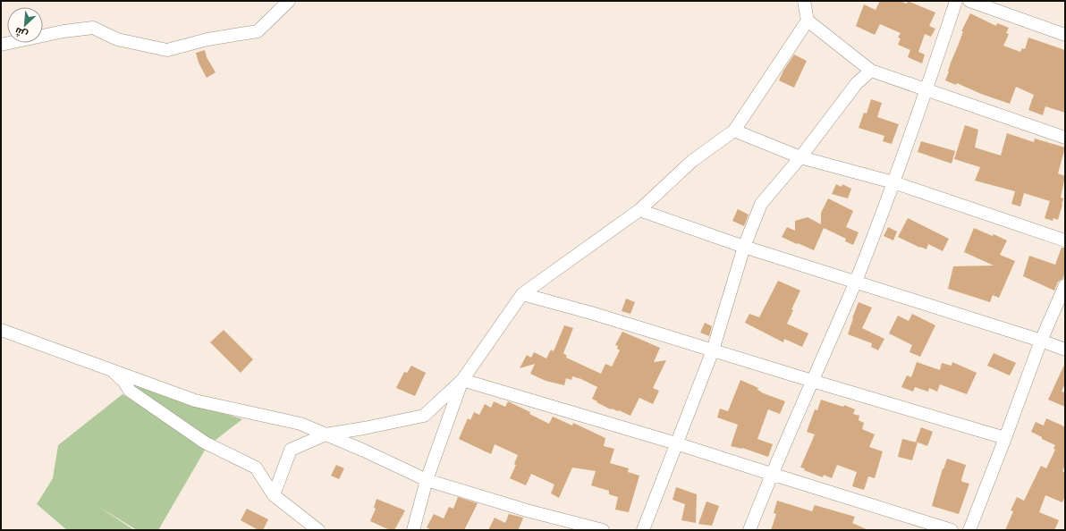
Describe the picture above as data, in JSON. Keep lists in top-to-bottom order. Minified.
{"north":"bottom left"}
